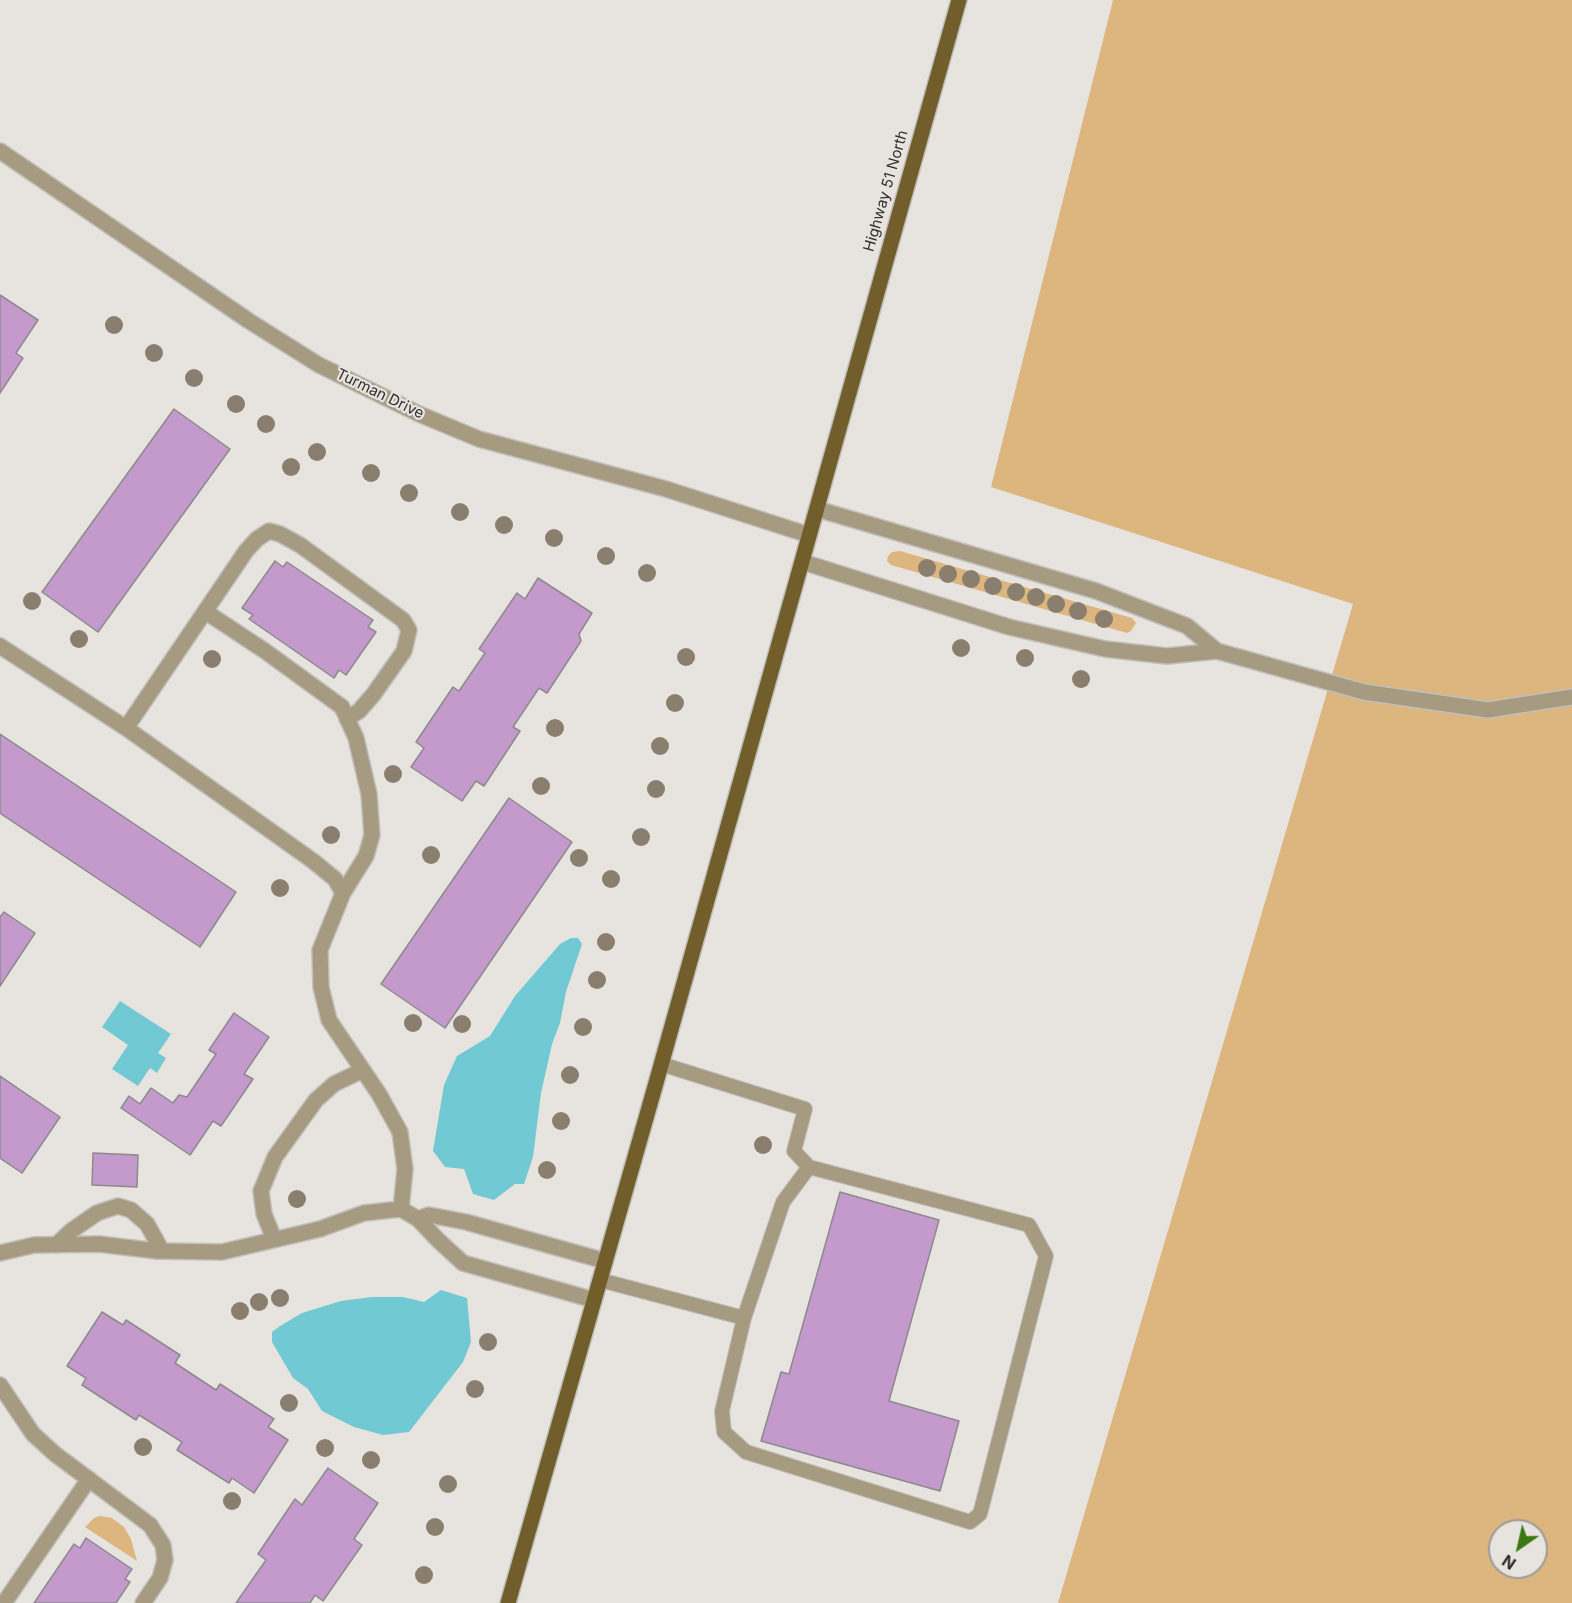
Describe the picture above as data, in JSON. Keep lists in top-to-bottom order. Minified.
{"streets":{"main road":["Highway 51 North"],"street":["Turman Drive"]},"crossings":[["Highway 51 North","Turman Drive"]],"north":"bottom left"}
